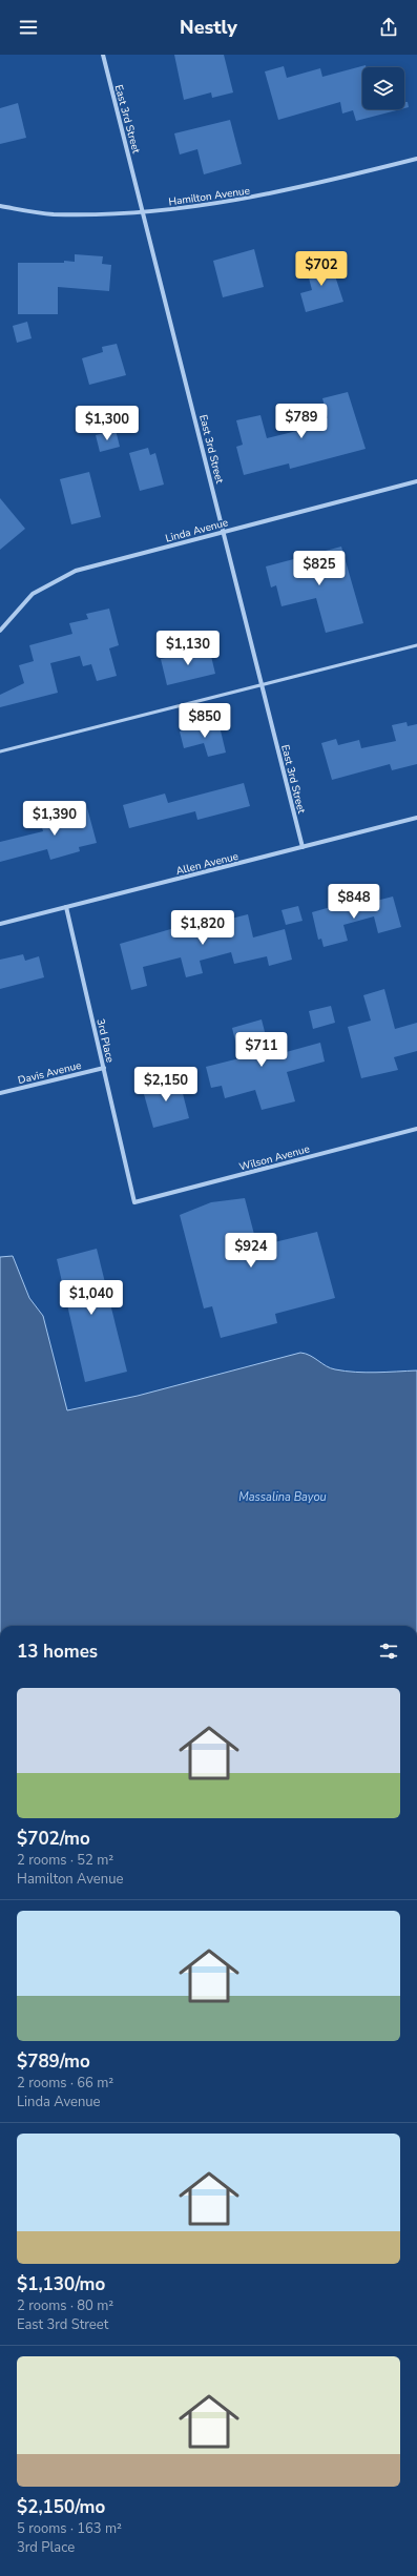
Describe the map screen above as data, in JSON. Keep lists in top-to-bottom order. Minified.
{"streets":{"street":["East 3rd Street","Hamilton Avenue","Linda Avenue","Allen Avenue","3rd Place","Davis Avenue","Wilson Avenue"]},"crossings":[["East 3rd Street","Hamilton Avenue"],["East 3rd Street","Linda Avenue"],["East 3rd Street","Allen Avenue"],["Allen Avenue","3rd Place"],["3rd Place","Davis Avenue"],["3rd Place","Wilson Avenue"]],"water":["Massalina Bayou"],"page":{"header":"Nestly","price":["$702","$789","$1,300","$825","$1,130","$850","$1,390","$848","$1,820","$711","$2,150","$924","$1,040"],"heading":"13 homes","list":[{"name":"$702/mo","note":"2 rooms · 52 m² · Hamilton Avenue"},{"name":"$789/mo","note":"2 rooms · 66 m² · Linda Avenue"},{"name":"$1,130/mo","note":"2 rooms · 80 m² · East 3rd Street"},{"name":"$2,150/mo","note":"5 rooms · 163 m² · 3rd Place"}]}}
